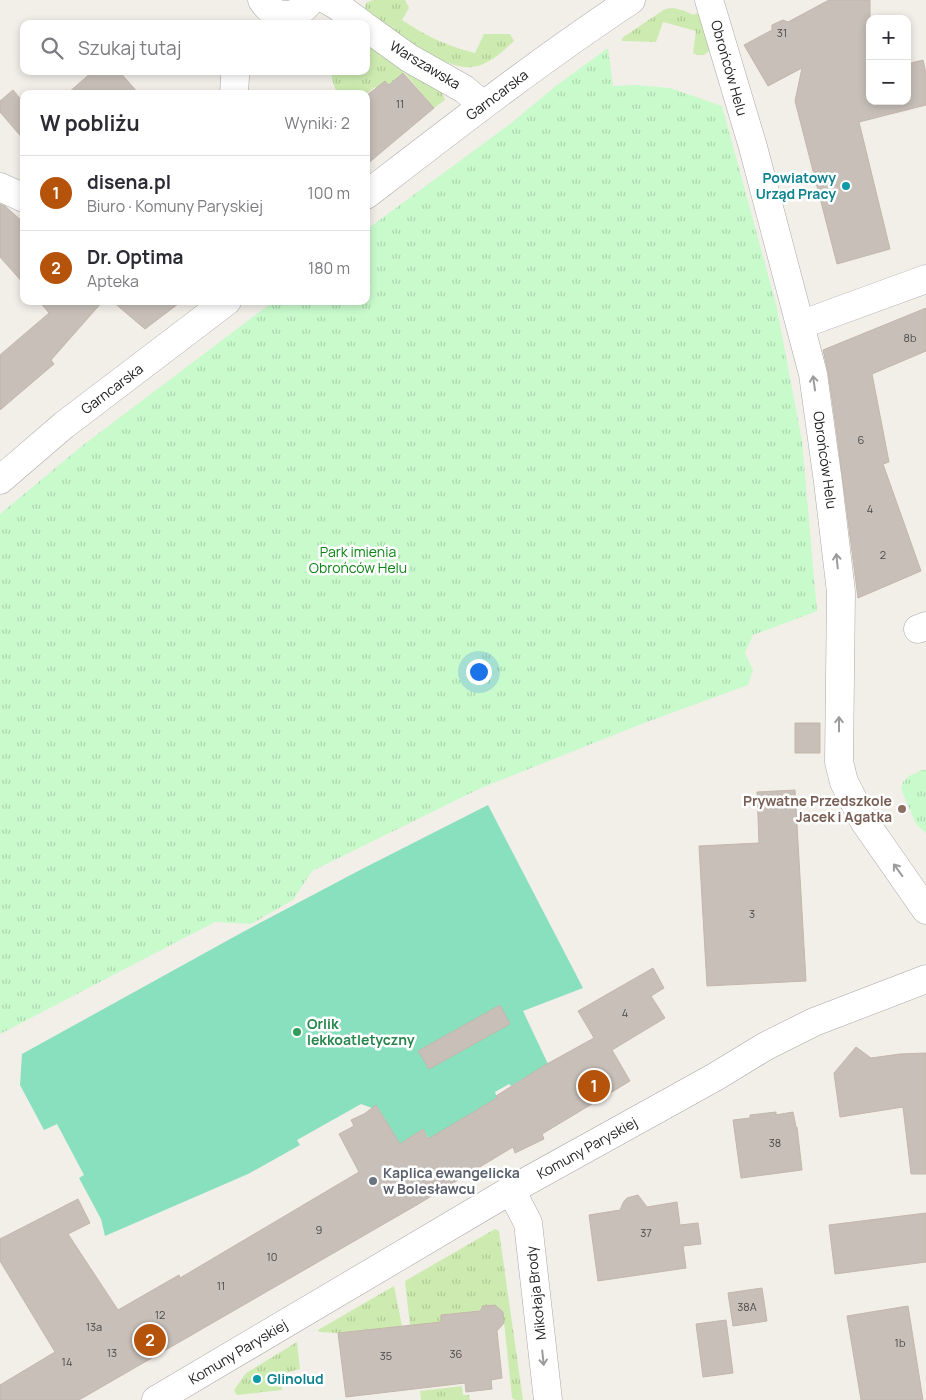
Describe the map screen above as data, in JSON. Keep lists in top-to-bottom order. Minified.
{"streets":{"street":["Warszawska","Obrońców Helu","Garncarska","Komuny Paryskiej","Mikołaja Brody"]},"crossings":[["Warszawska","Garncarska"],["Komuny Paryskiej","Mikołaja Brody"]],"one_way":["Obrońców Helu","Mikołaja Brody"],"parks":["Park imienia Obrońców Helu"],"places":["Powiatowy Urząd Pracy","Prywatne Przedszkole Jacek i Agatka","Orlik lekkoatletyczny","Kaplica ewangelicka w Bolesławcu","Glinolud"],"house_numbers":["31","11","8b","6","4","2","3","4","38","9","37","10","11","38A","12","13a","1b","13","36","35","14"],"page":{"map_buttons":["+","−"],"search":"Szukaj tutaj","heading":["W pobliżu","Wyniki: 2"],"list":[{"mark":"1","name":"disena.pl","note":"Biuro · Komuny Paryskiej","value":"100 m"},{"mark":"2","name":"Dr. Optima","note":"Apteka","value":"180 m"}],"pins":["1","2"]}}
